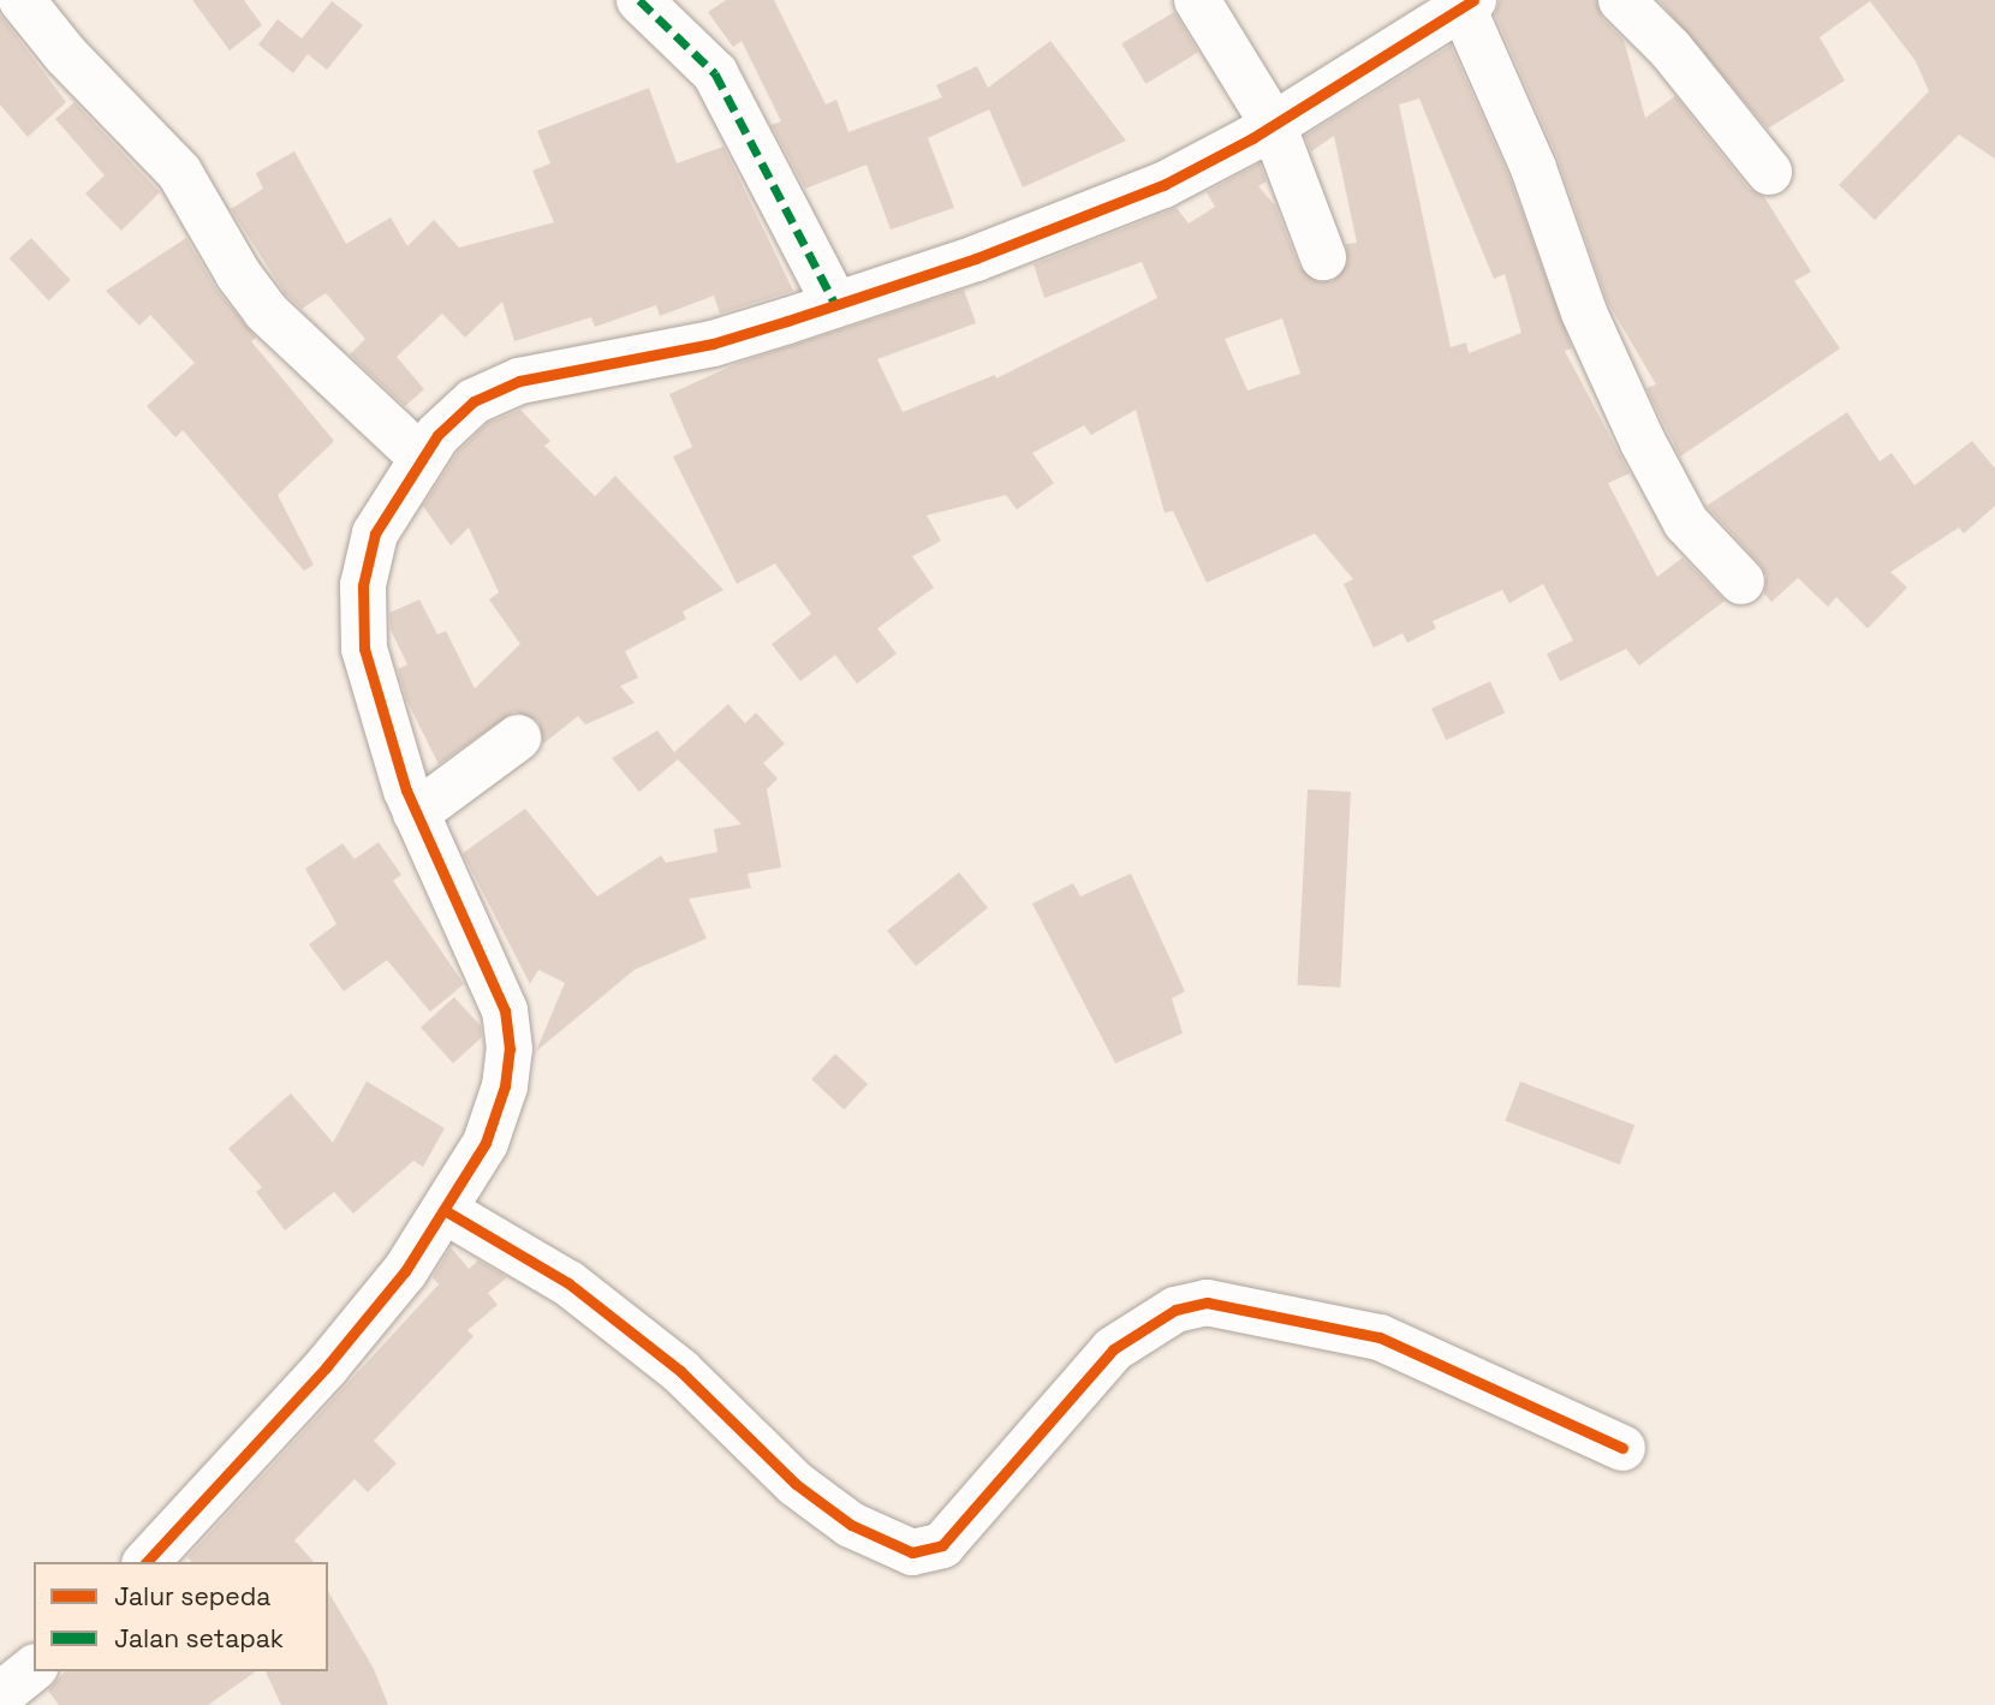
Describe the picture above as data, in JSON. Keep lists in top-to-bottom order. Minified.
{"legend":["Jalur sepeda","Jalan setapak"]}
